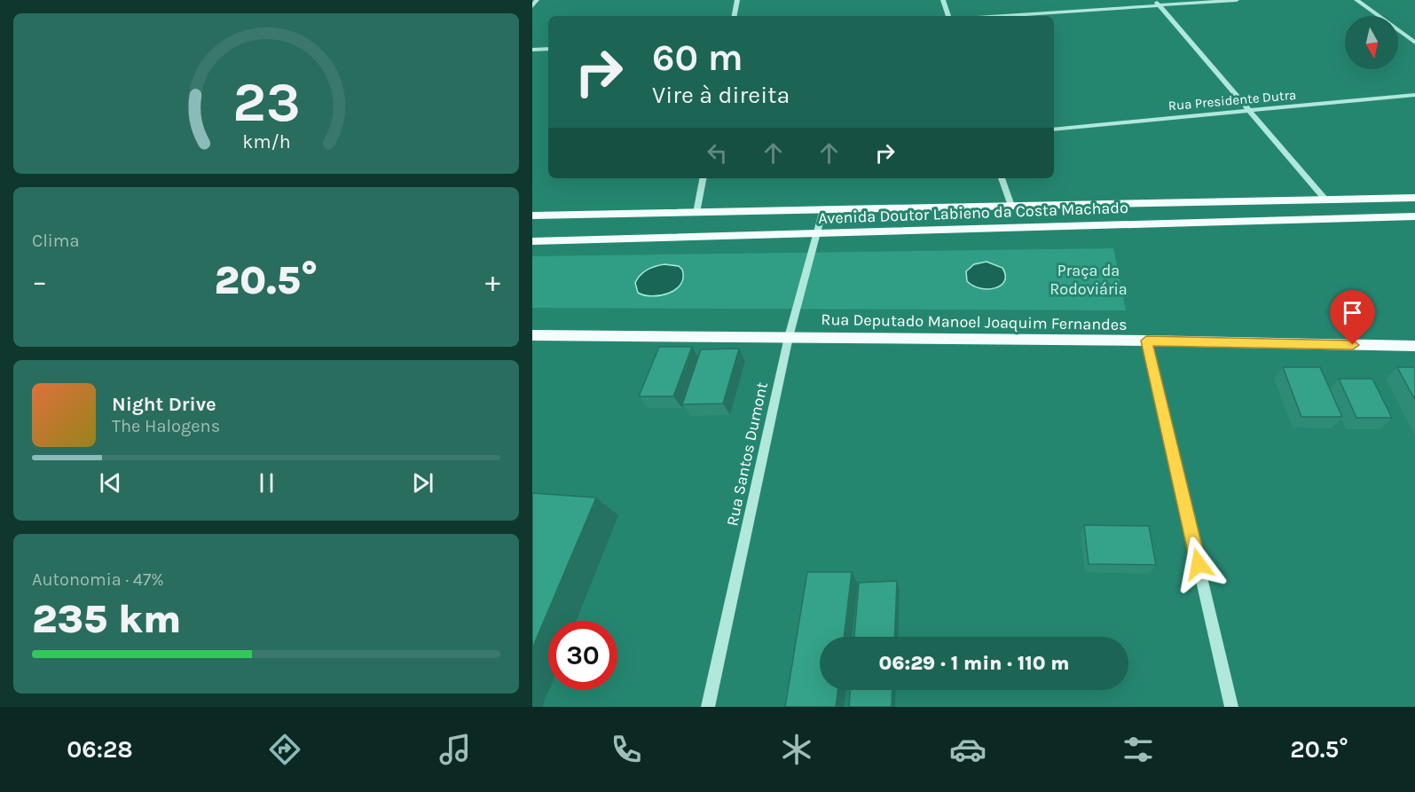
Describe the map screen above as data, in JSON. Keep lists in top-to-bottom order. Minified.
{"streets":{"main road":["Avenida Doutor Labieno da Costa Machado","Rua Deputado Manoel Joaquim Fernandes"],"street":["Rua Presidente Dutra","Rua Santos Dumont"]},"crossings":[["Avenida Doutor Labieno da Costa Machado","Rua Santos Dumont"],["Rua Deputado Manoel Joaquim Fernandes","Rua Santos Dumont"]],"parks":["Praça da Rodoviária"],"north":"bottom","page":{"turn":["60 m","Vire à direita"],"tile":["Clima",["Autonomia · 47%","235 km"]],"heat":["−","20.5°","+"],"song":["Night Drive","The Halogens"],"limit":"30","trip":"06:29 · 1 min · 110 m","tabs":["06:28","20.5°"],"gauge":["23","km/h"]}}
